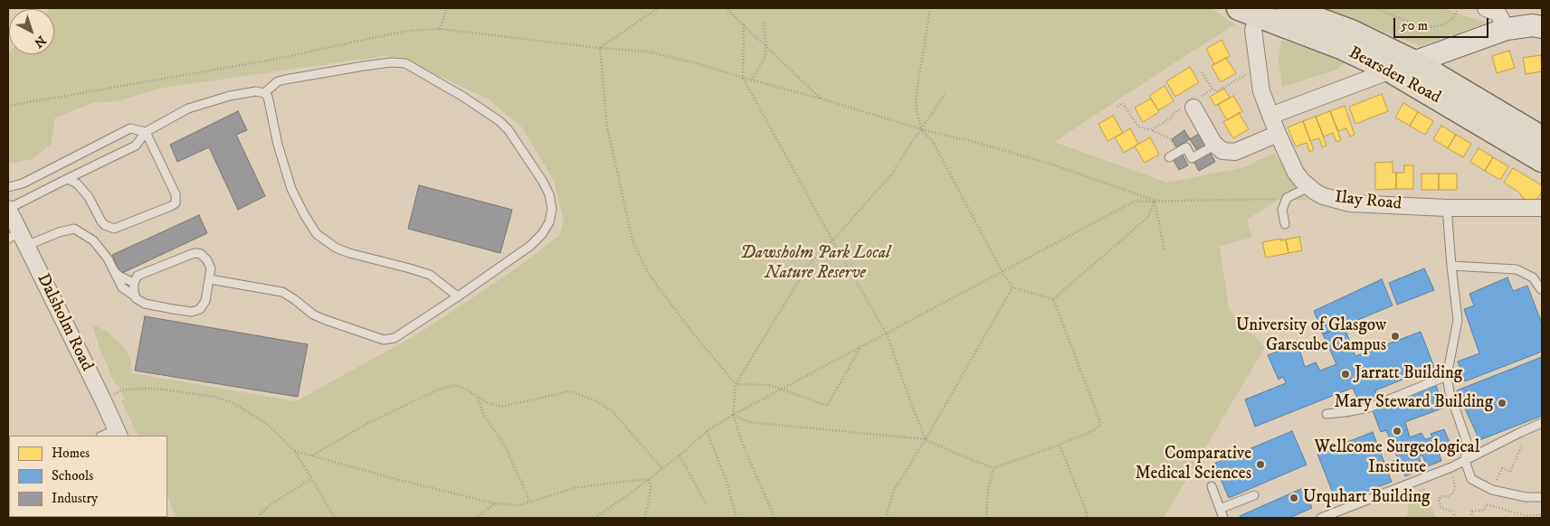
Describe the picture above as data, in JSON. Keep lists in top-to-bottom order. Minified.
{"streets":{"main road":["Bearsden Road"],"street":["Ilay Road","Dalsholm Road"]},"crossings":[["Bearsden Road","Ilay Road"]],"parks":["Dawsholm Park Local Nature Reserve"],"places":["University of Glasgow Garscube Campus","Jarratt Building","Mary Steward Building","Wellcome Surgeological Institute","Comparative Medical Sciences","Urquhart Building"],"legend":["Homes","Schools","Industry"],"scale_bar":"50 m","north":"bottom right"}
